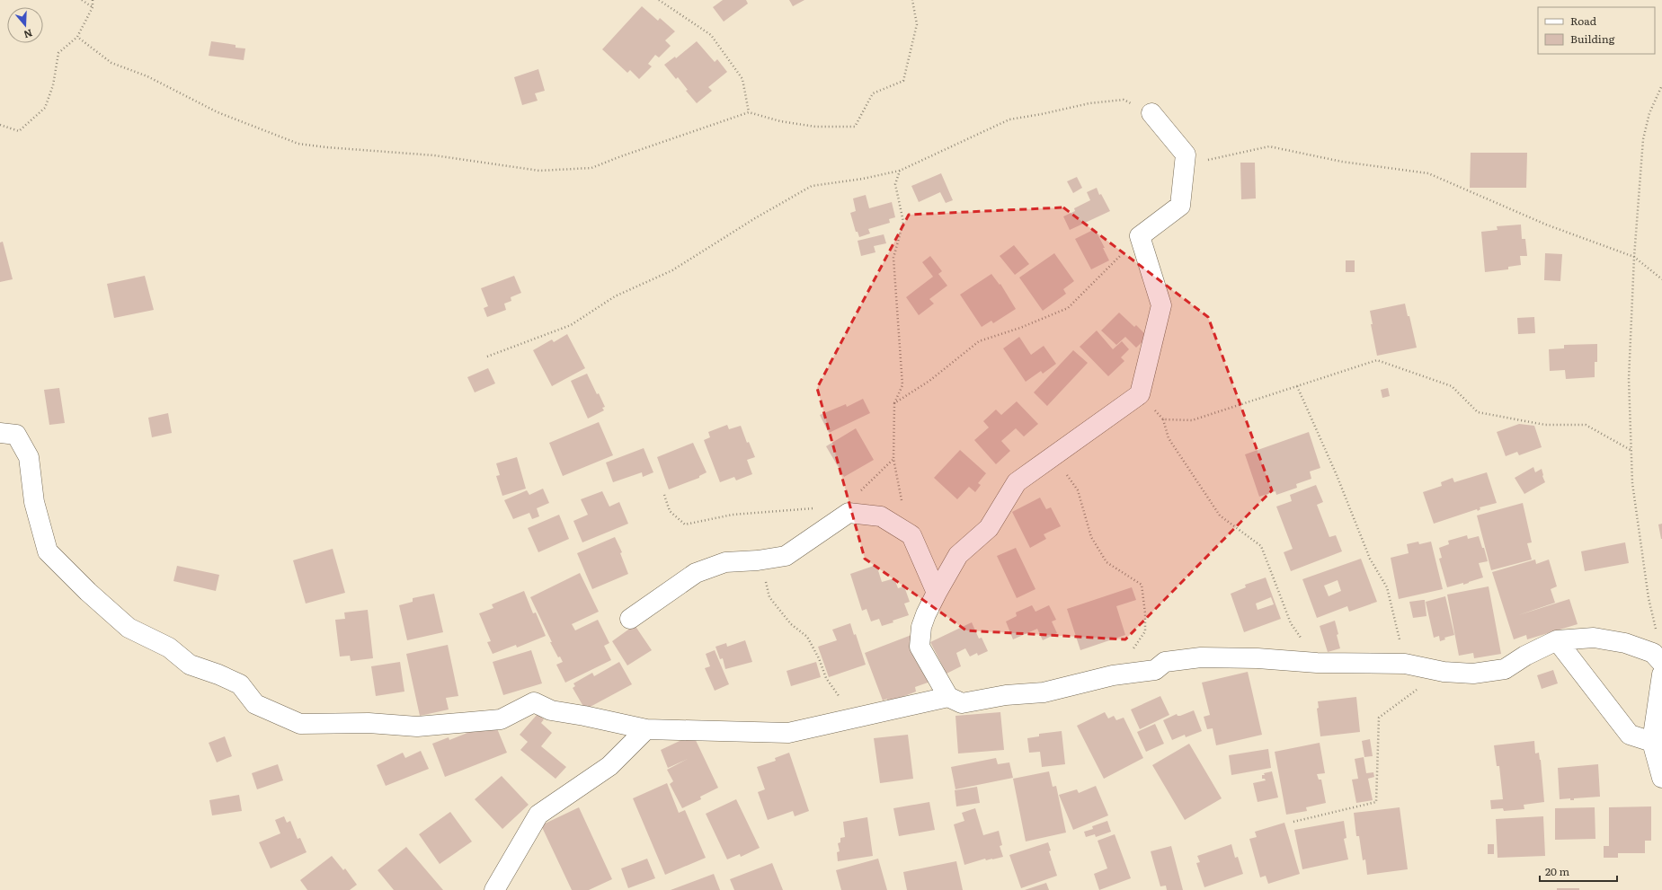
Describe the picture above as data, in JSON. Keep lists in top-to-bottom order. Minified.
{"legend":["Road","Building"],"scale_bar":"20 m","north":"bottom"}
